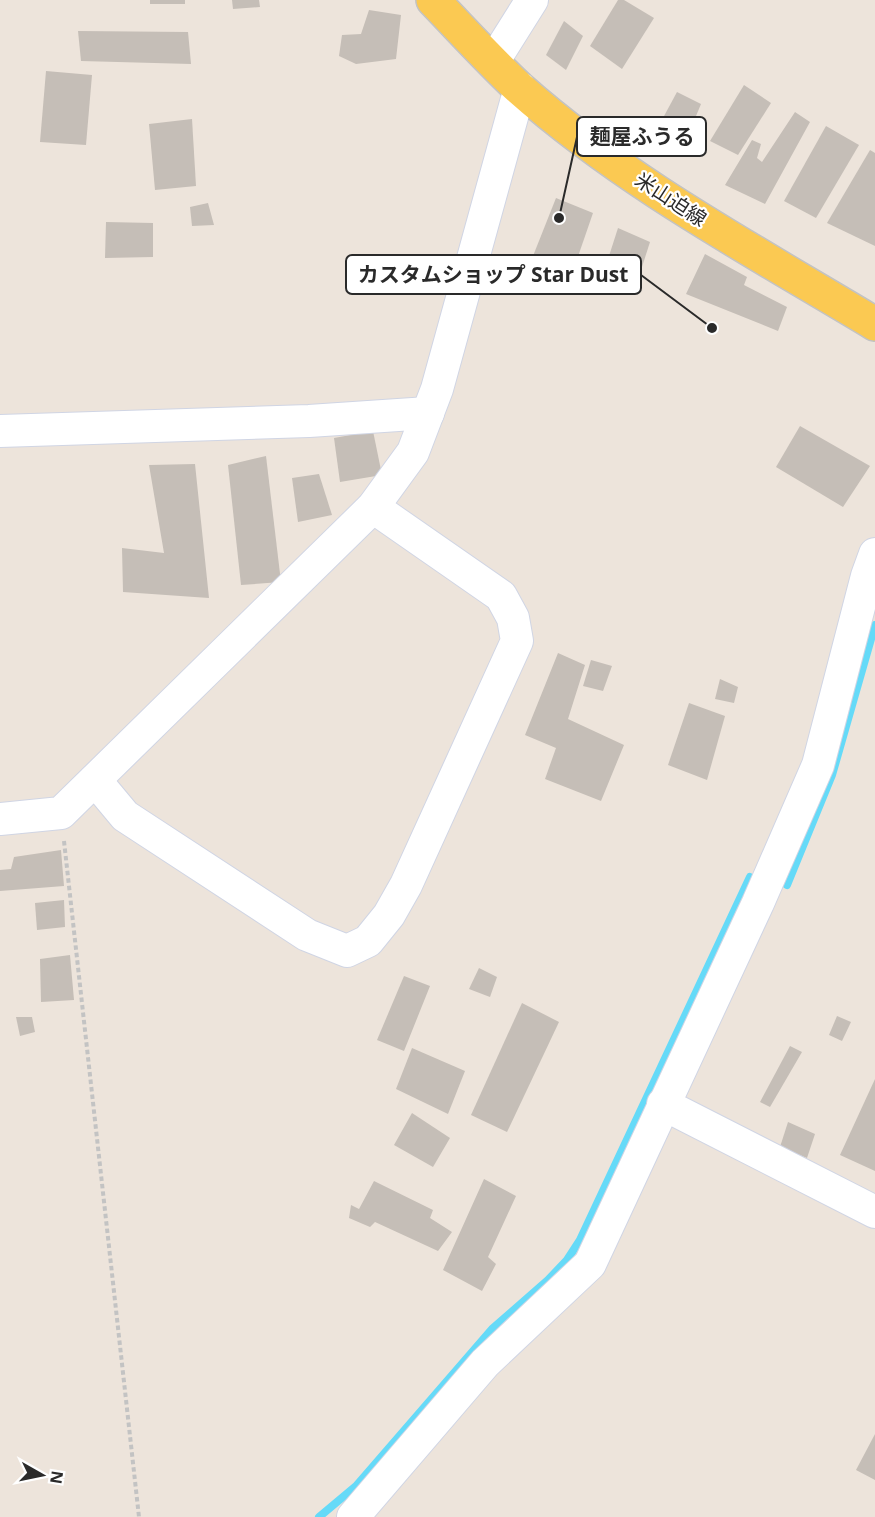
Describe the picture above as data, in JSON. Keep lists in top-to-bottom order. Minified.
{"streets":{"main road":["米山迫線"]},"places":["麺屋ふうる","カスタムショップ Star Dust"],"north":"right"}
